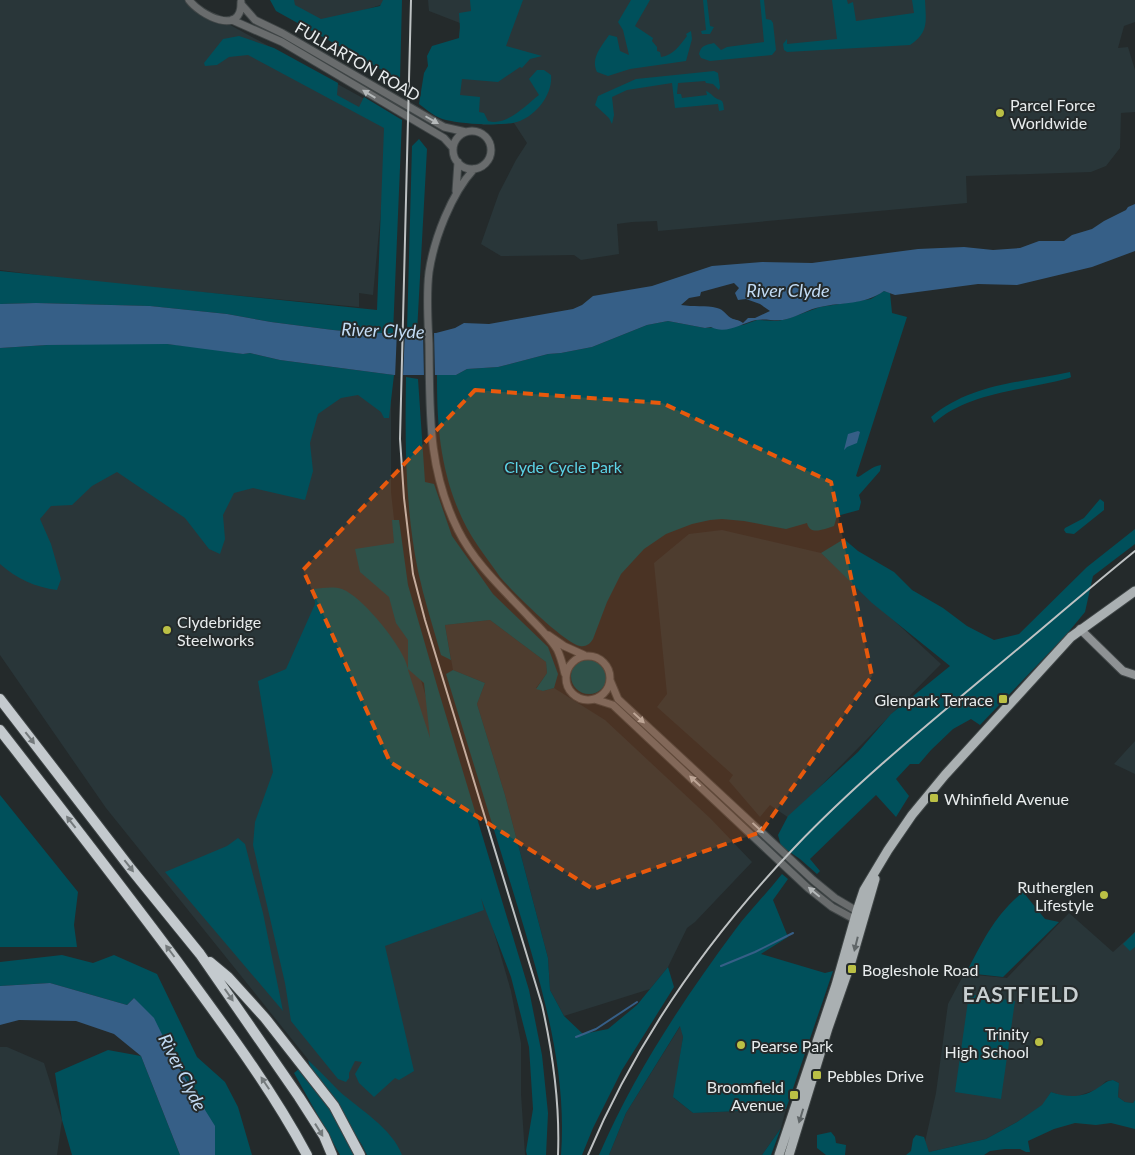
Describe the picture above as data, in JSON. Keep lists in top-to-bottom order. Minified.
{"streets":{"street":["FULLARTON ROAD"]},"districts":["EASTFIELD"],"water":["River Clyde"],"parks":["Clyde Cycle Park"],"places":{"other":["Parcel Force Worldwide","Clydebridge Steelworks","Rutherglen Lifestyle","Trinity High School","Pearse Park"],"transit":["Glenpark Terrace","Whinfield Avenue","Bogleshole Road","Pebbles Drive","Broomfield Avenue"]}}
